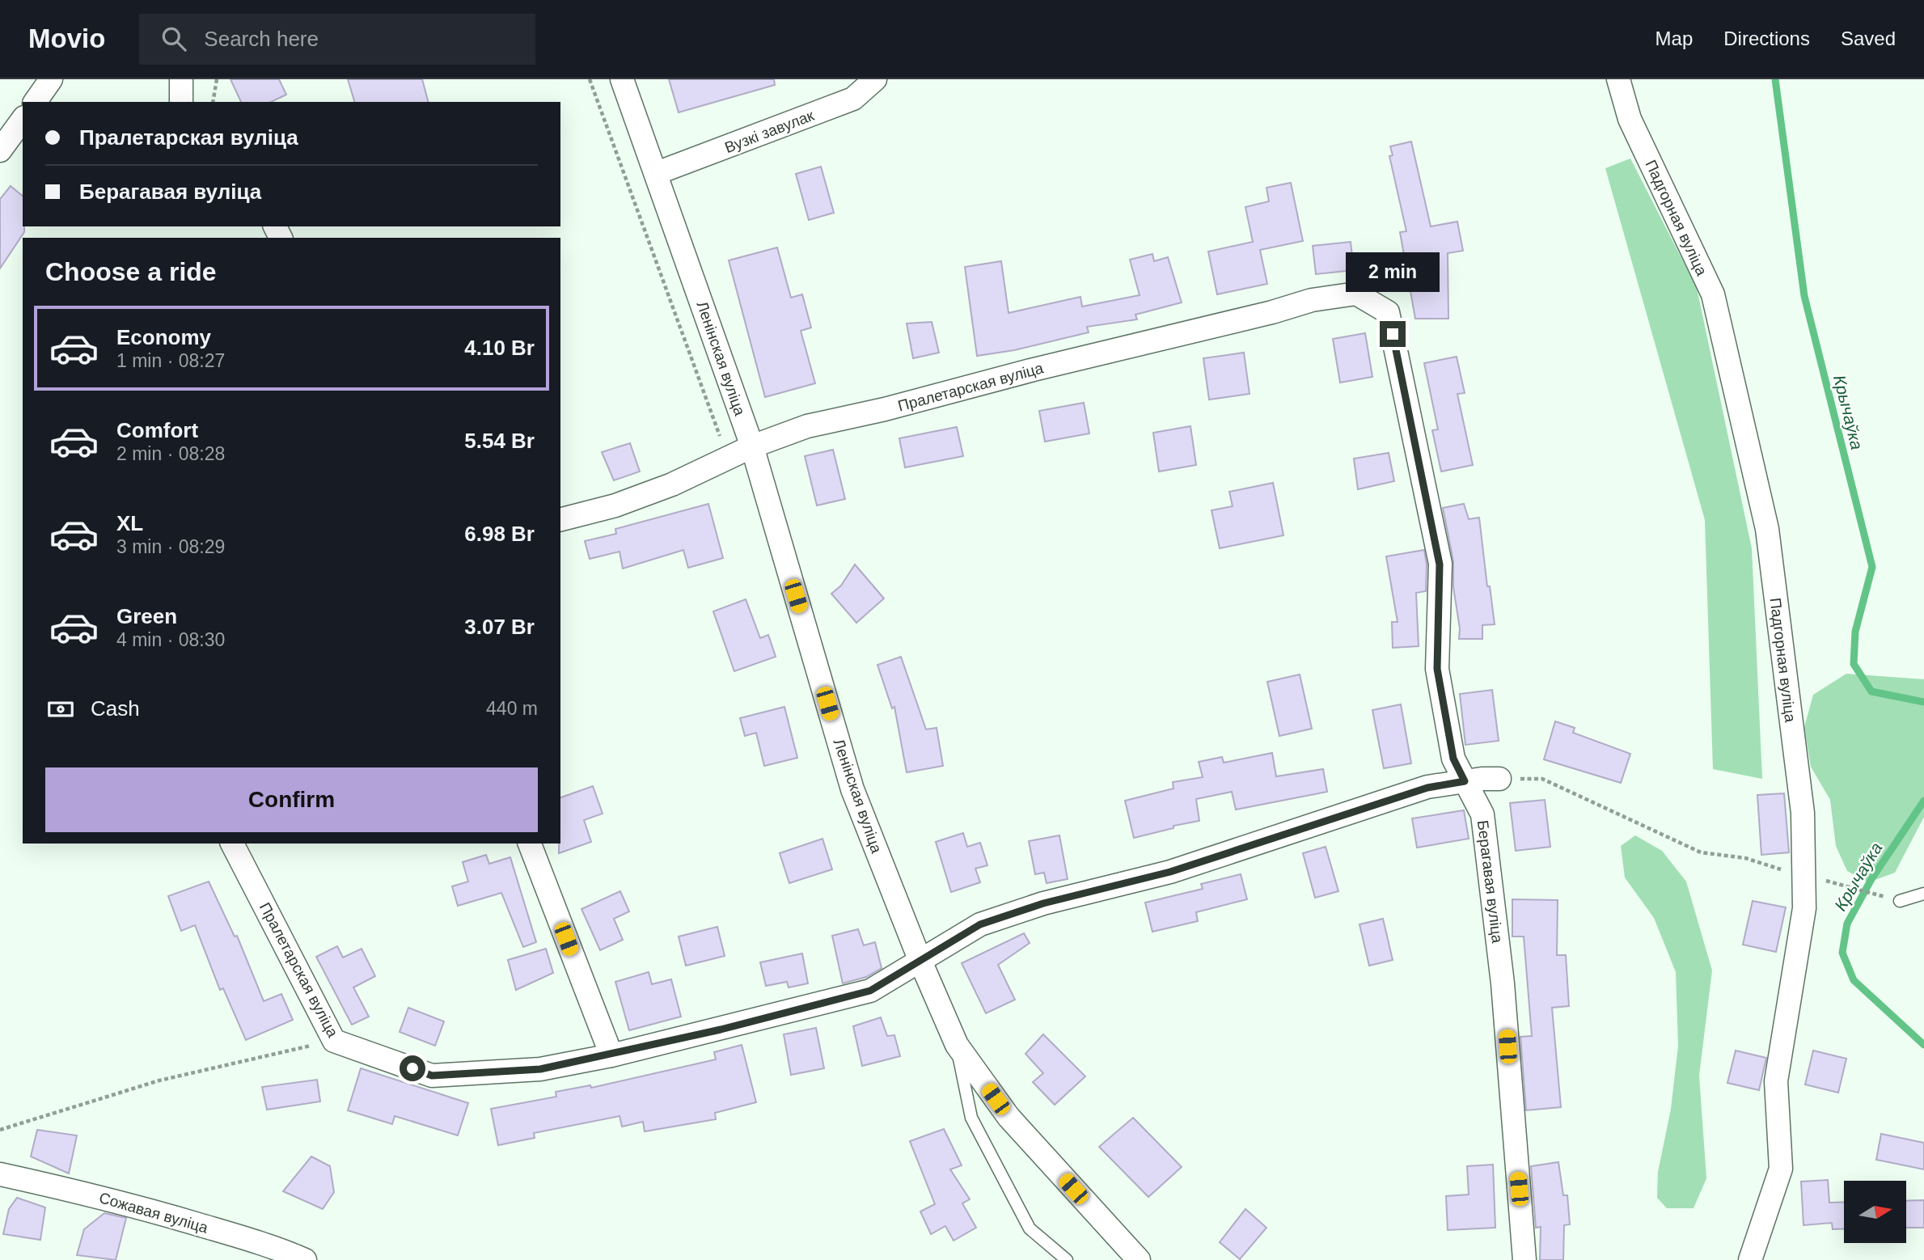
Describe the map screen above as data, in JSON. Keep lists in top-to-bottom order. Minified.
{"streets":{"street":["Вузкі завулак","Падгорная вуліца","Ленінская вуліца","Пралетарская вуліца","Берагавая вуліца","Сожавая вуліца"]},"crossings":[["Вузкі завулак","Ленінская вуліца"],["Ленінская вуліца","Пралетарская вуліца"],["Пралетарская вуліца","Берагавая вуліца"]],"water":["Крычаўка"],"north":"right","page":{"header":"Movio","search":"Search here","nav":["Map","Directions","Saved"],"banner":["Пралетарская вуліца","Берагавая вуліца"],"heading":"Choose a ride","bubble":"2 min","list":[{"name":"Economy","note":"1 min · 08:27","value":"4.10 Br"},{"name":"Comfort","note":"2 min · 08:28","value":"5.54 Br"},{"name":"XL","note":"3 min · 08:29","value":"6.98 Br"},{"name":"Green","note":"4 min · 08:30","value":"3.07 Br"}],"pay":["Cash","440 m"],"buttons":"Confirm"}}
